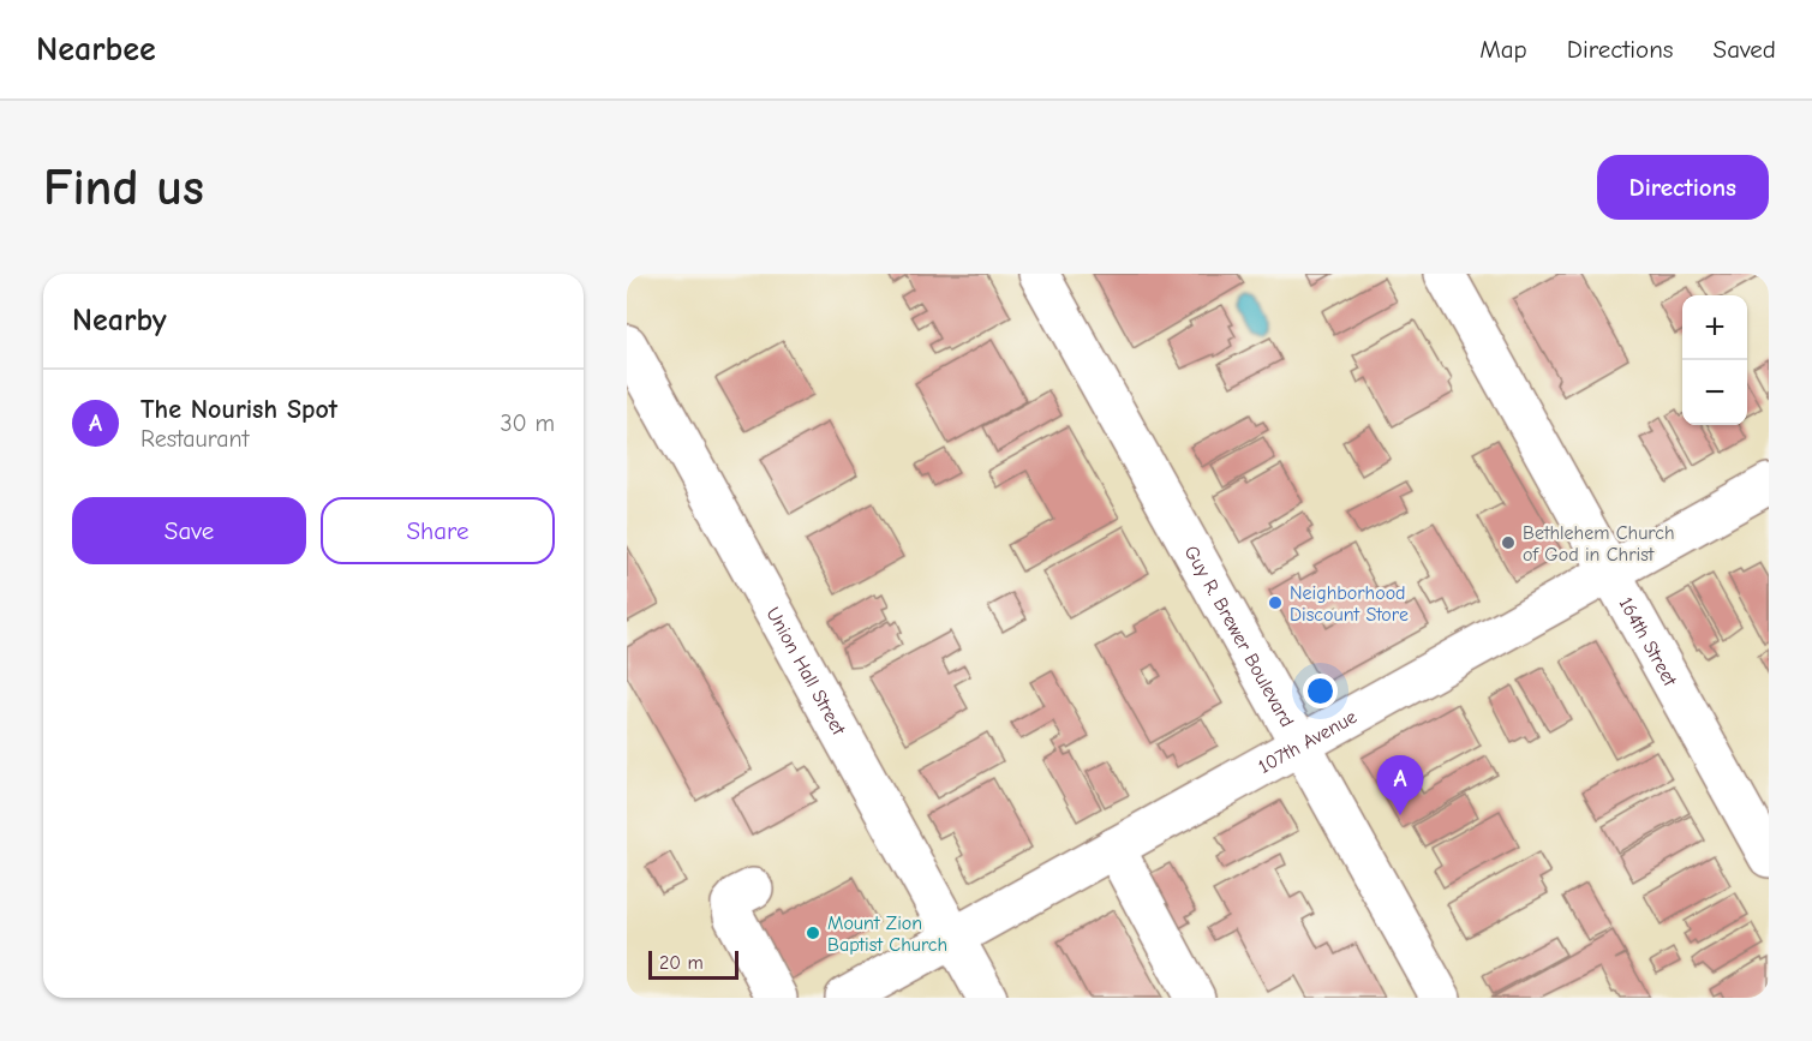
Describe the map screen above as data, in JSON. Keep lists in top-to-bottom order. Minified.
{"streets":{"street":["Guy R. Brewer Boulevard","164th Street","Union Hall Street","107th Avenue"]},"crossings":[["Guy R. Brewer Boulevard","107th Avenue"],["164th Street","107th Avenue"],["Union Hall Street","107th Avenue"]],"places":["Bethlehem Church of God in Christ","Neighborhood Discount Store","Mount Zion Baptist Church"],"scale_bar":"20 m","page":{"header":"Nearbee","nav":["Map","Directions","Saved"],"buttons":["Directions",["Save","Share"]],"title":"Find us","heading":"Nearby","map_buttons":["+","−"],"list":[{"mark":"A","name":"The Nourish Spot","note":"Restaurant","value":"30 m"}],"pins":"A","scale":"20 m"}}
